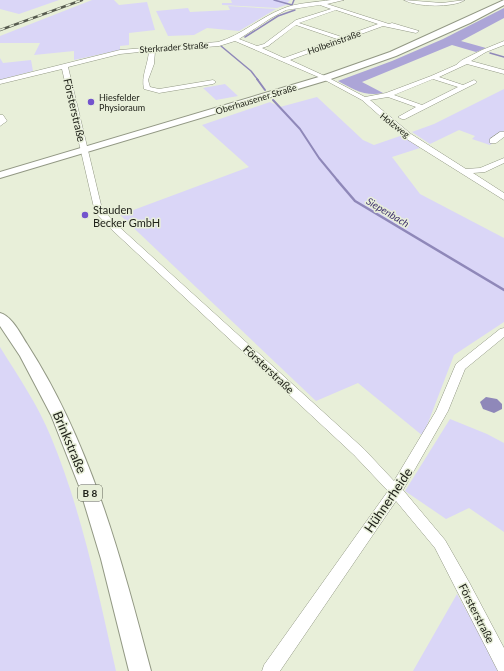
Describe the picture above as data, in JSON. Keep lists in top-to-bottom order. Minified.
{"streets":{"main road":["Oberhausener Straße","Brinkstraße","B 8"],"street":["Holbeinstraße","Sterkrader Straße","Försterstraße","Holzweg","Hühnerheide"]},"crossings":[["Holbeinstraße","Holzweg"],["Sterkrader Straße","Försterstraße"],["Sterkrader Straße","Holzweg"],["Oberhausener Straße","Försterstraße"],["Oberhausener Straße","Holzweg"],["Försterstraße","Hühnerheide"]],"water":["Siepenbach"],"places":["Hiesfelder Physioraum","Stauden Becker GmbH"]}
